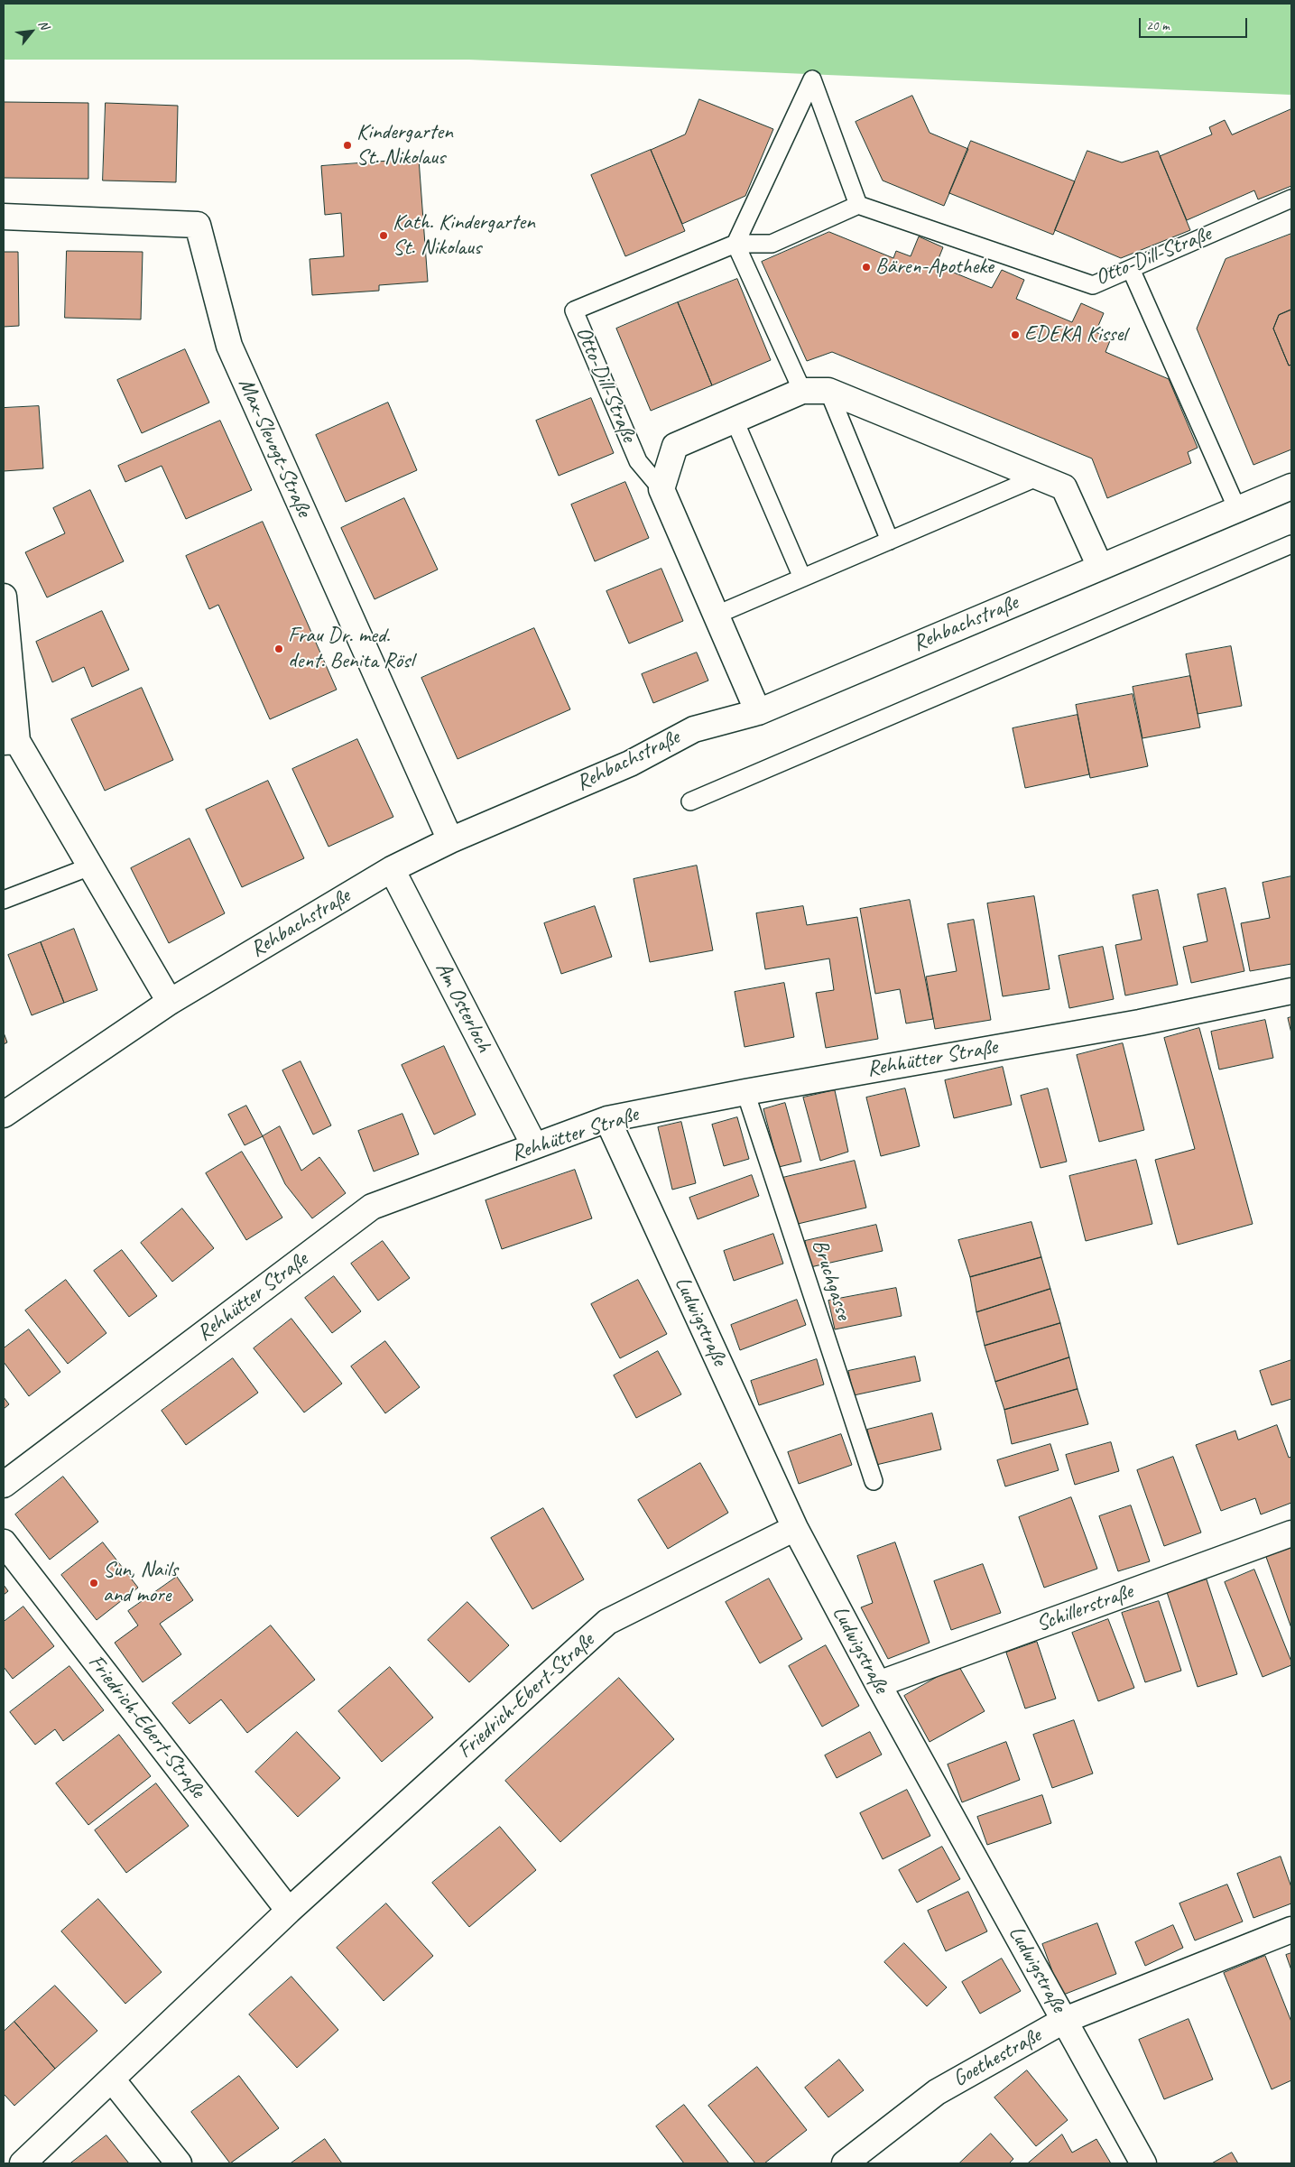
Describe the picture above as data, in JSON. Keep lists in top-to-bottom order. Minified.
{"streets":{"street":["Otto-Dill-Straße","Max-Slevogt-Straße","Rehbachstraße","Am Osterloch","Rehhütter Straße","Ludwigstraße","Schillerstraße","Friedrich-Ebert-Straße","Goethestraße"],"lane":["Bruchgasse"]},"crossings":[["Otto-Dill-Straße","Rehbachstraße"],["Max-Slevogt-Straße","Rehbachstraße"],["Rehbachstraße","Am Osterloch"],["Am Osterloch","Rehhütter Straße"],["Rehhütter Straße","Bruchgasse"],["Rehhütter Straße","Ludwigstraße"],["Ludwigstraße","Schillerstraße"],["Ludwigstraße","Friedrich-Ebert-Straße"],["Ludwigstraße","Goethestraße"]],"places":["Kindergarten St. Nikolaus","Kath. Kindergarten St. Nikolaus","Bären-Apotheke","EDEKA Kissel","Frau Dr. med. dent. Benita Rösl","Sun, Nails and more"],"scale_bar":"20 m","north":"top right"}
